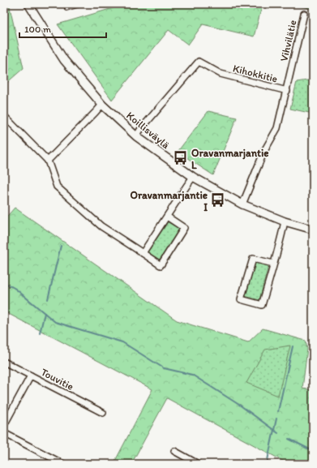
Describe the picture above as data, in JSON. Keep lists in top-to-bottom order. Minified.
{"streets":{"street":["Vihvilätie","Kihokkitie","Koillisväylä","Touvitie"]},"crossings":[["Vihvilätie","Kihokkitie"],["Kihokkitie","Koillisväylä"]],"places":{"bus stop":["Oravanmarjantie L","Oravanmarjantie I"]},"scale_bar":"100 m"}
